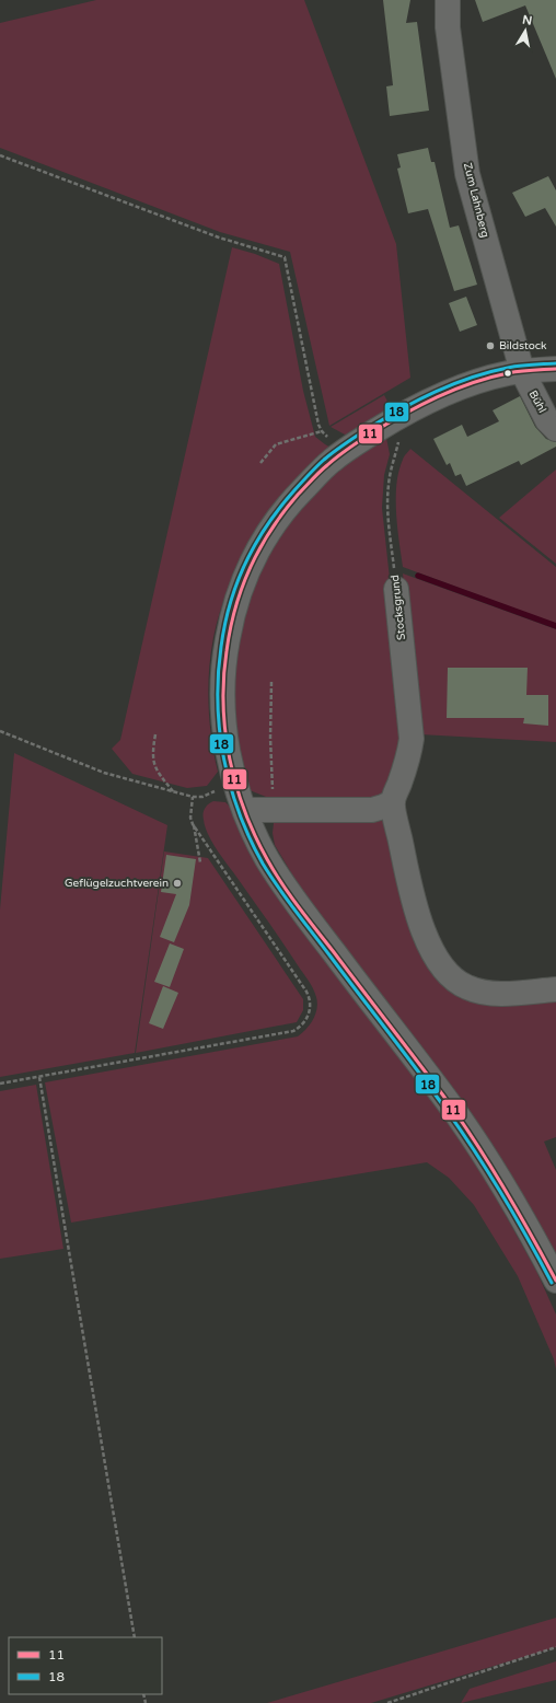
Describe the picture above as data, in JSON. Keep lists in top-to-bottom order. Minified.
{"streets":{"street":["Zum Lahnberg","Bühl","Stocksgrund"]},"crossings":[["Zum Lahnberg","Bühl"]],"places":["Bildstock","Geflügelzuchtverein"],"lines":["transit line 18","transit line 11"],"legend":["11","18"],"north":"top"}
